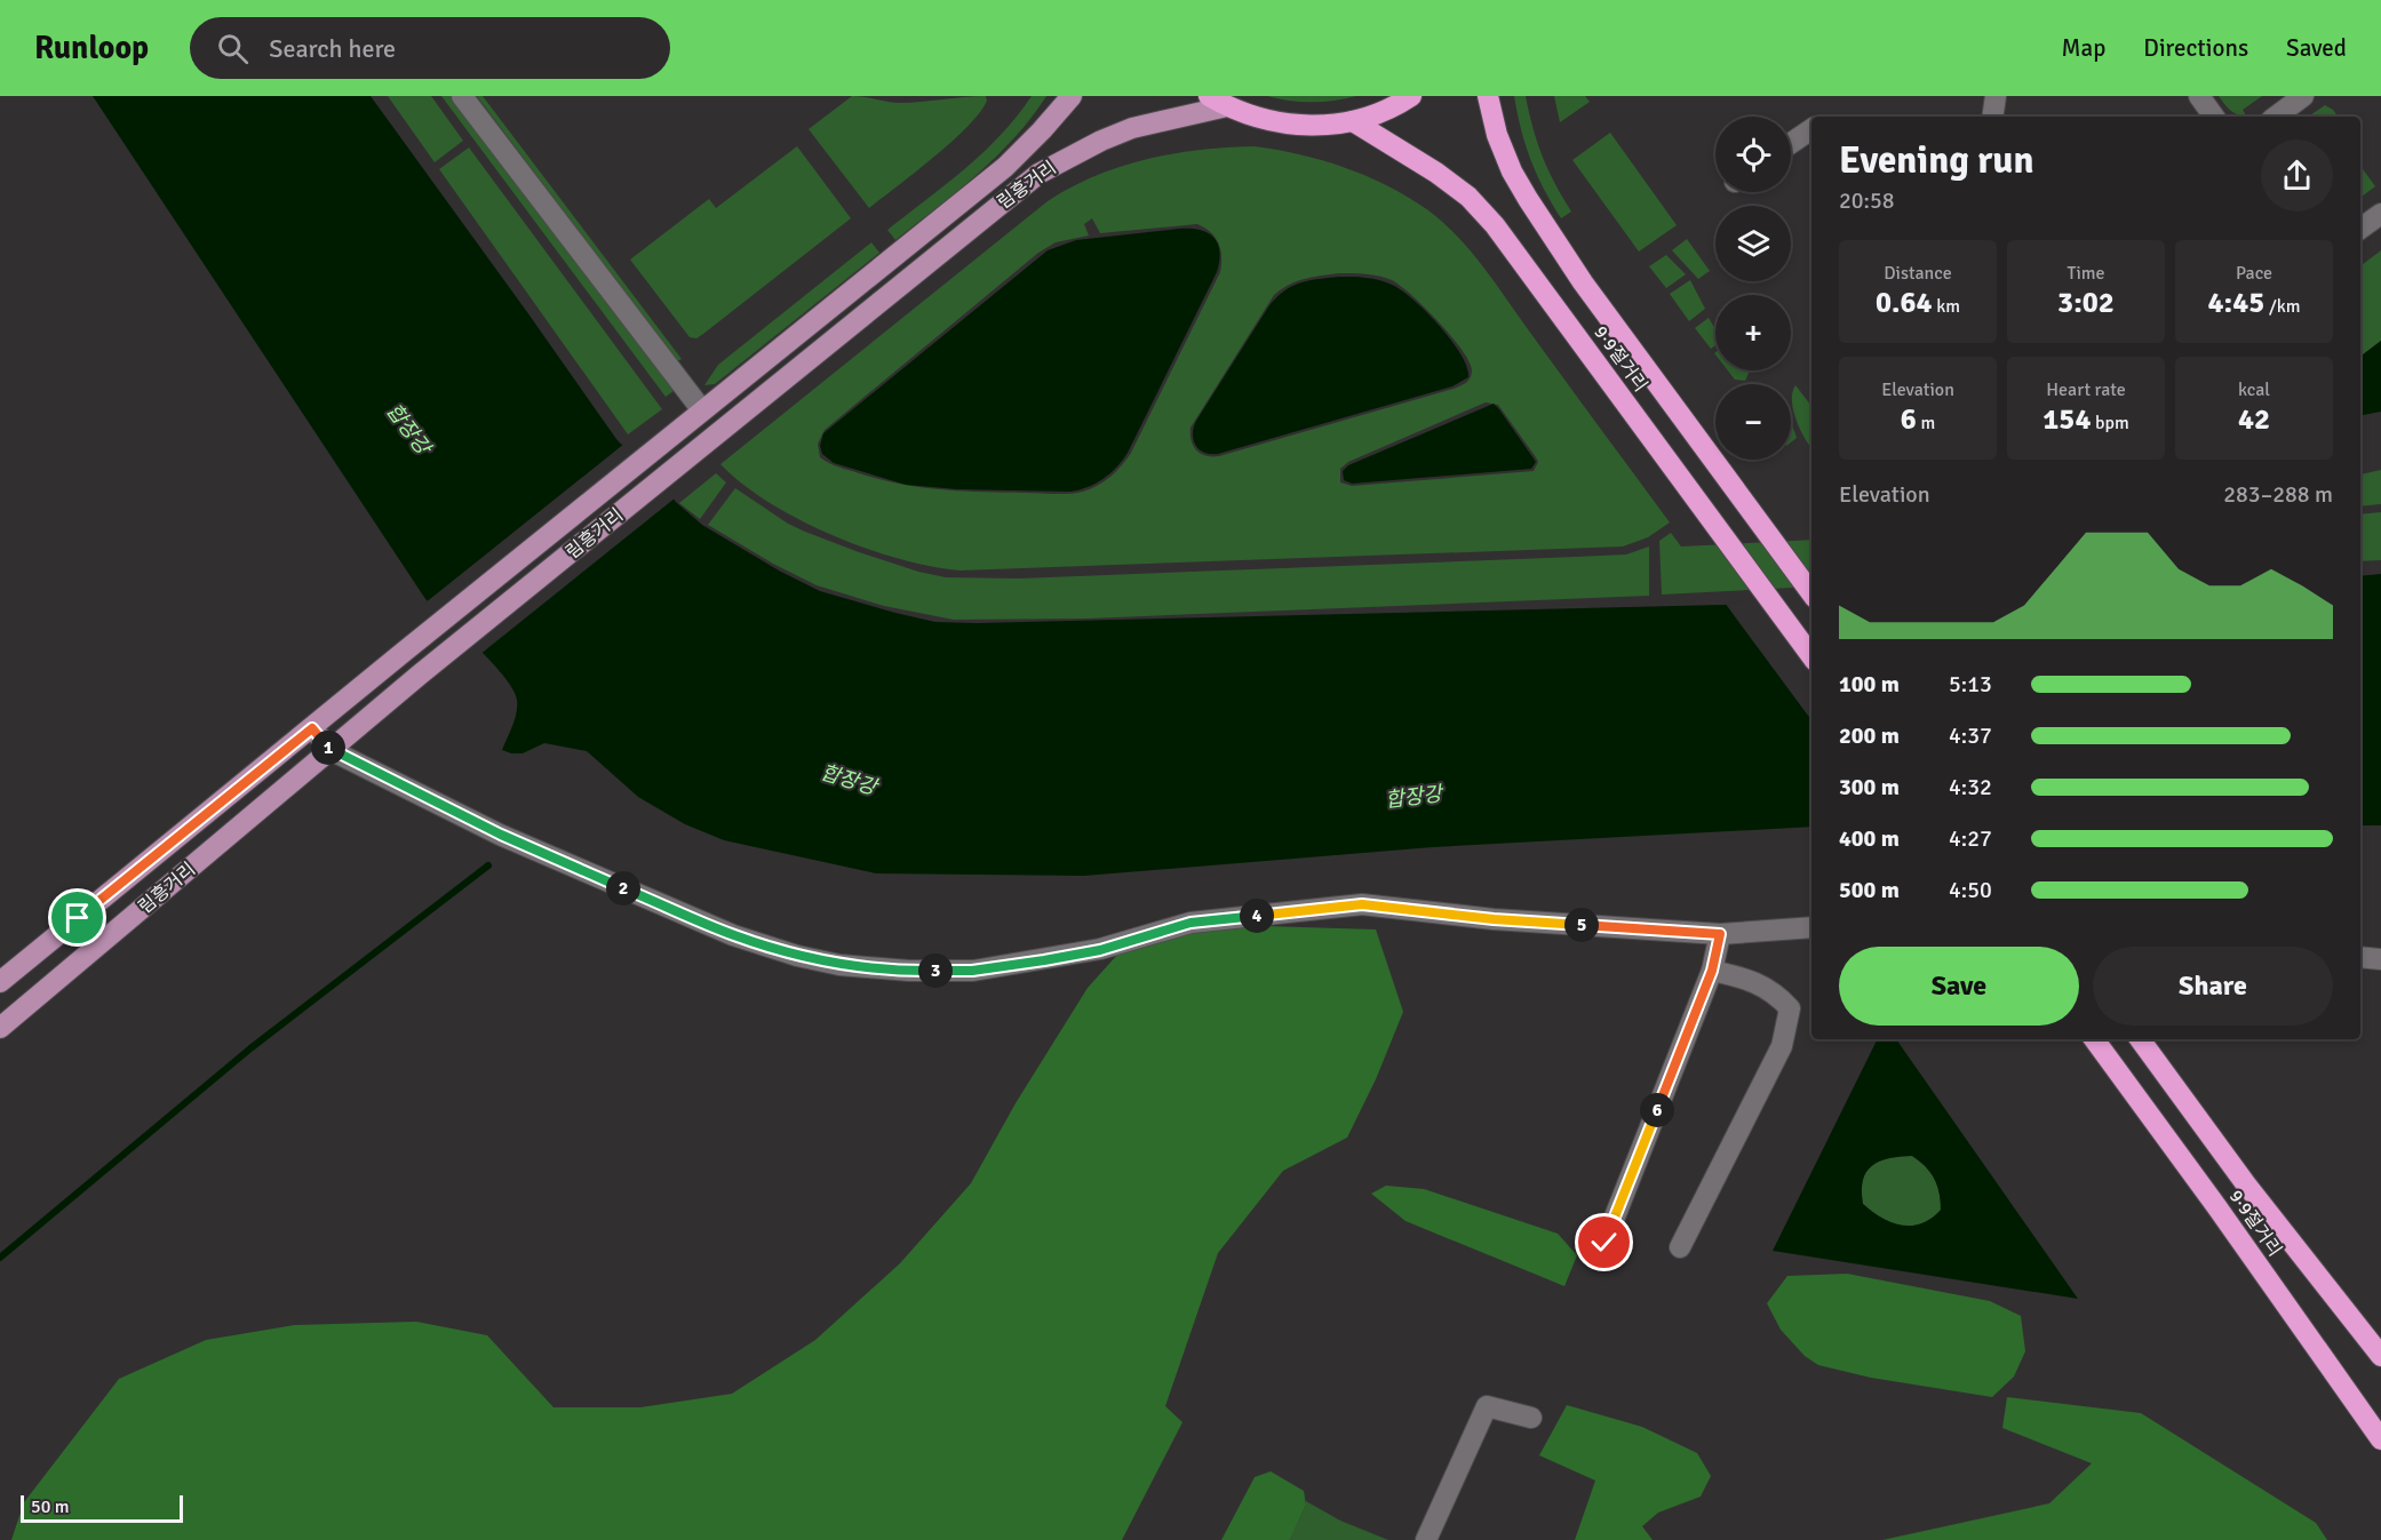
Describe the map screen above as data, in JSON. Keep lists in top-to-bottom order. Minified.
{"streets":{"highway":["9·9절거리"],"main road":["림흥거리"]},"water":["합장강"],"scale_bar":"50 m","page":{"header":"Runloop","search":"Search here","nav":["Map","Directions","Saved"],"map_buttons":["+","−"],"heading":["Evening run","20:58"],"stats":[["Distance","0.64 km"],["Time","3:02"],["Pace","4:45 /km"],["Elevation","6 m"],["Heart rate","154 bpm"],["kcal","42"]],"chart":["Elevation","283–288 m"],"list":[{"name":"100 m","note":"5:13"},{"name":"200 m","note":"4:37"},{"name":"300 m","note":"4:32"},{"name":"400 m","note":"4:27"},{"name":"500 m","note":"4:50"}],"pins":["1","2","4","5","3","6"],"buttons":["Save","Share"],"scale":"50 m"}}
